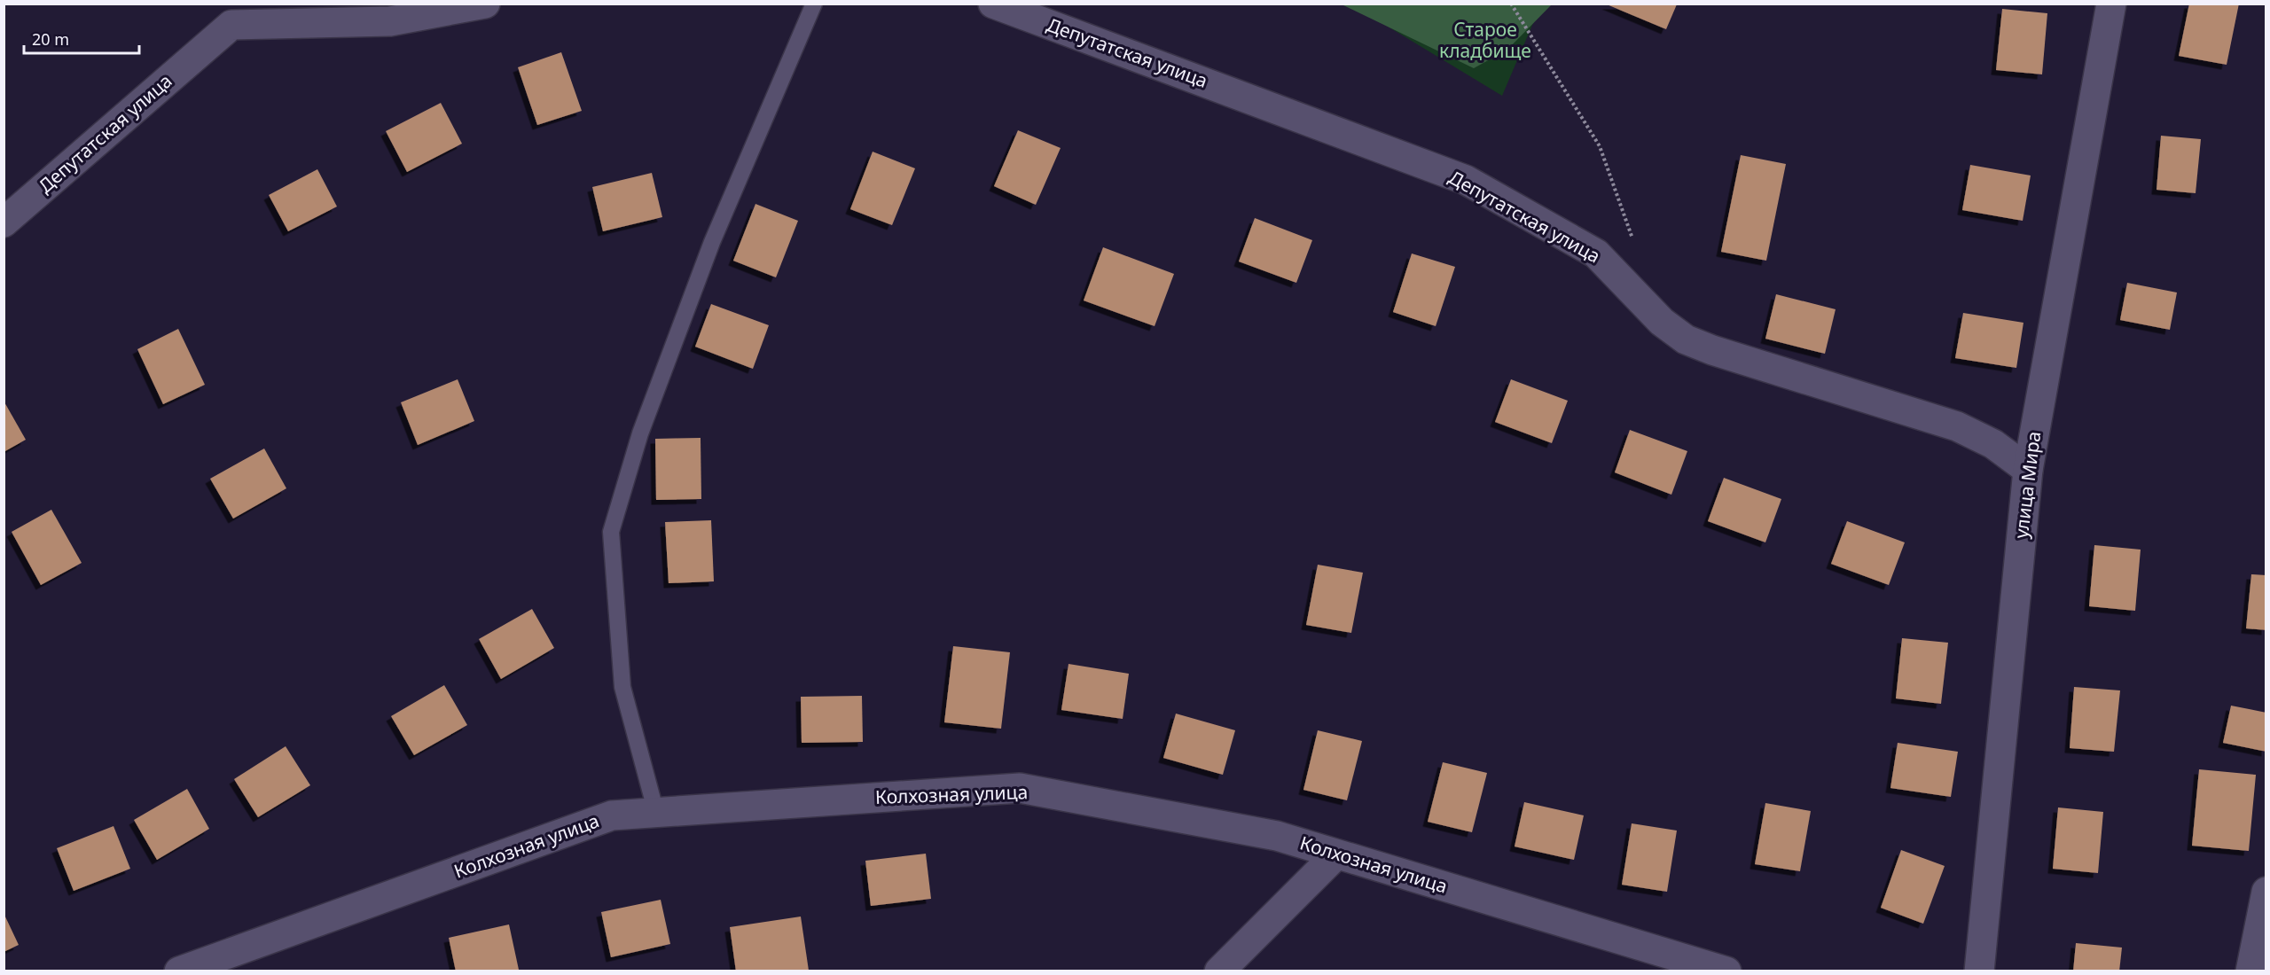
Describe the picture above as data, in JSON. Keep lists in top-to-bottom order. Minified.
{"streets":{"street":["Депутатская улица","улица Мира","Колхозная улица"]},"crossings":[["Депутатская улица","улица Мира"]],"parks":["Старое кладбище"],"scale_bar":"20 m"}
